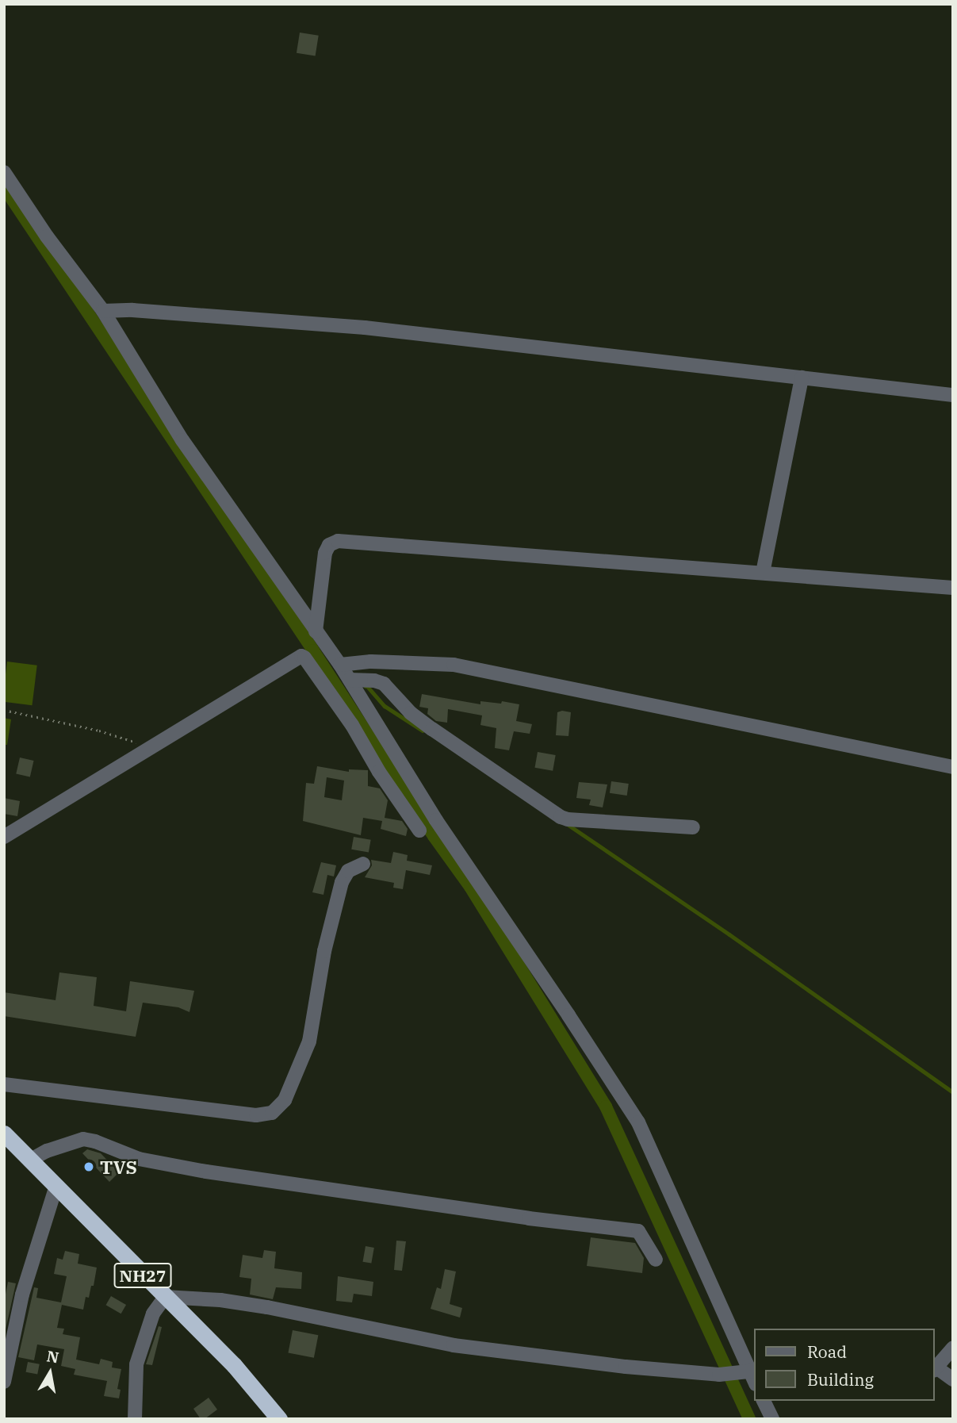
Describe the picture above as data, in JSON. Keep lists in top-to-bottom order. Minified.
{"streets":{"highway":["NH27"]},"places":["TVS"],"legend":["Road","Building"],"north":"top"}
